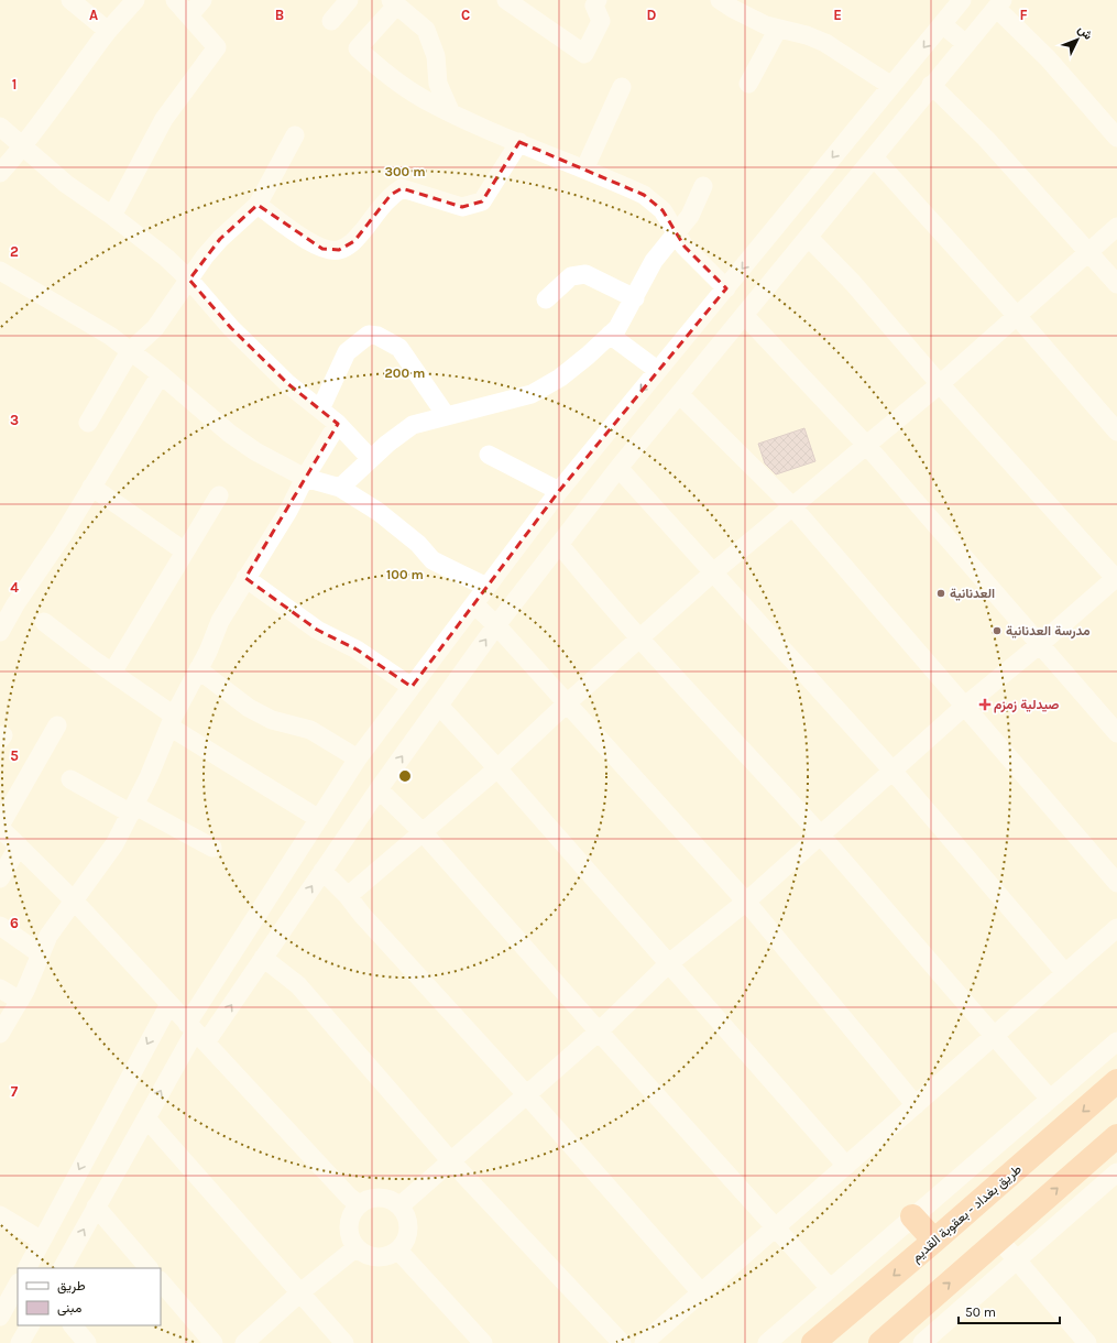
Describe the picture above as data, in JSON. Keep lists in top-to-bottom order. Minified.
{"streets":{"highway":["طريق بغداد - بعقوبة القديم"]},"places":{"other":["العدنانية","مدرسة العدنانية"],"health":["صيدلية زمزم"]},"legend":["طريق","مبنى"],"scale_bar":"50 m","north":"top right","grid":{"columns":["A","B","C","D","E","F"],"rows":["1","2","3","4","5","6","7"]},"rings":["300 m","200 m","100 m"]}
